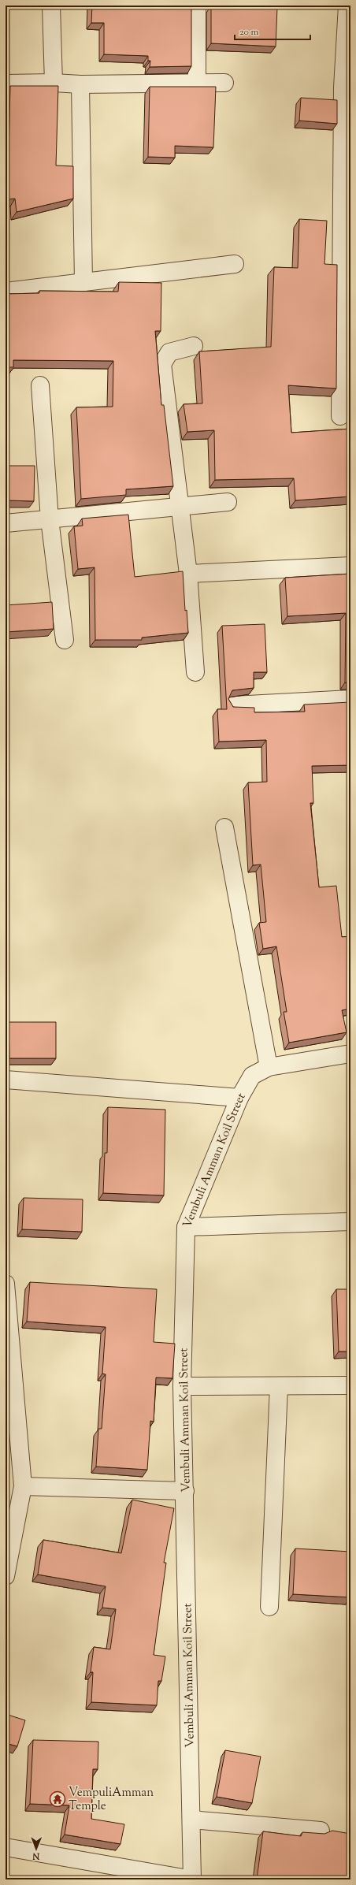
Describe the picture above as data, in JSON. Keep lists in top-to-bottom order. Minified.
{"streets":{"street":["Vembuli Amman Koil Street"]},"places":{"temple":["VempuliAmman Temple"]},"scale_bar":"20 m","north":"bottom"}
